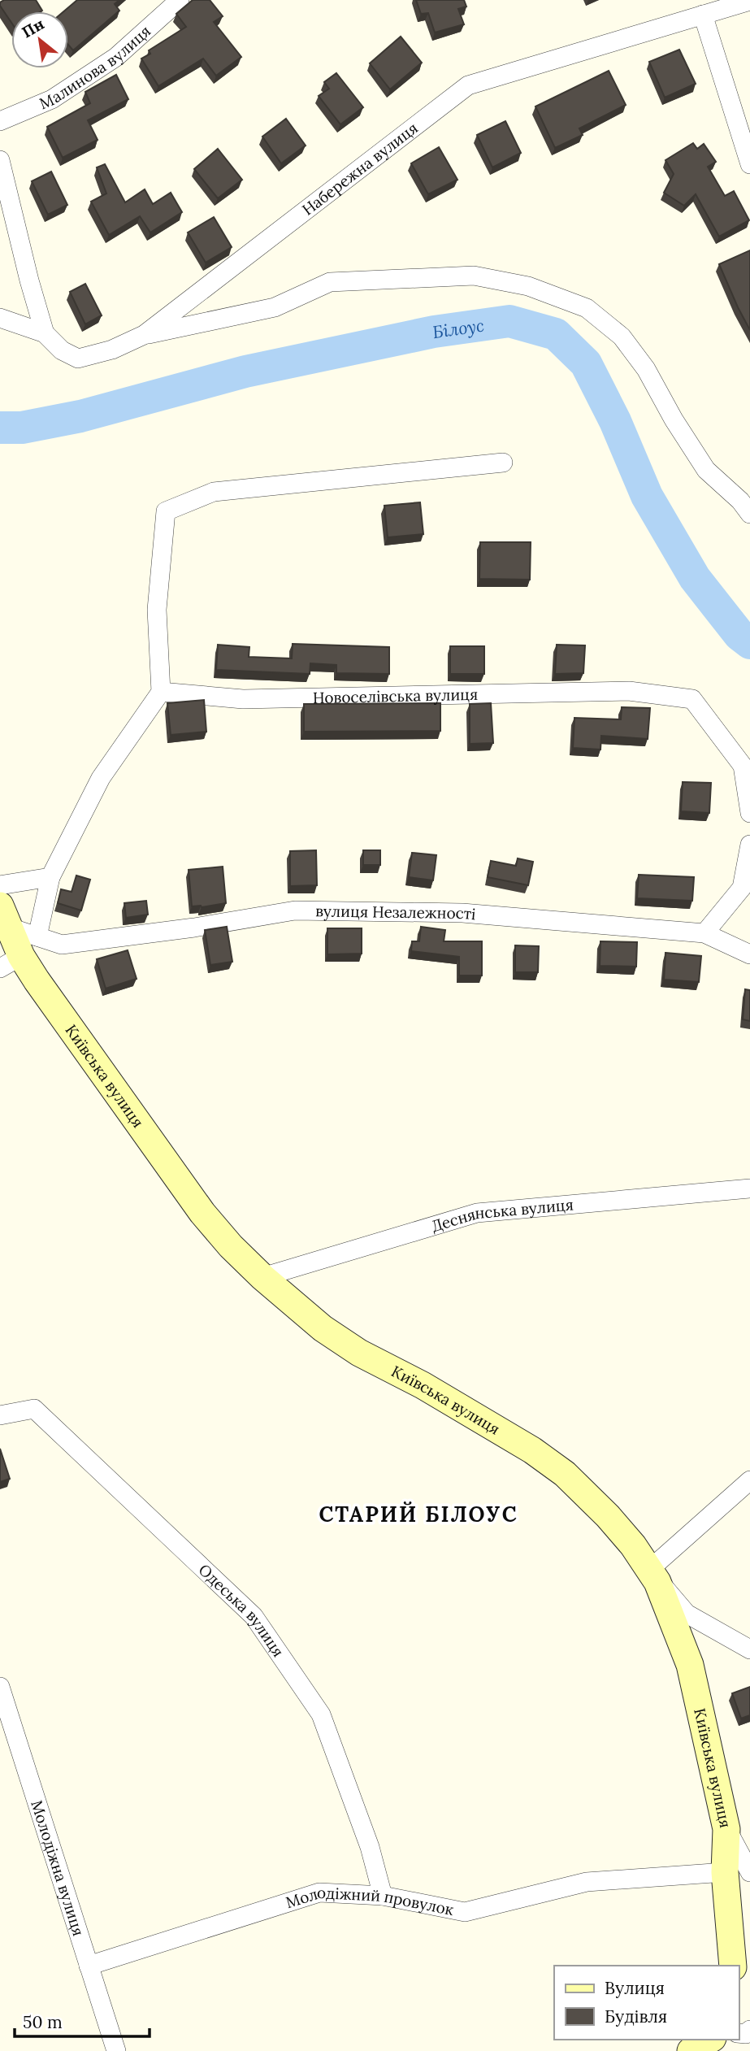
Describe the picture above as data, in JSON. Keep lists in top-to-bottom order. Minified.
{"streets":{"main road":["Київська вулиця"],"street":["Малинова вулиця","Набережна вулиця","Новоселівська вулиця","вулиця Незалежності","Деснянська вулиця","Одеська вулиця","Молодіжна вулиця","Молодіжний провулок"]},"crossings":[["вулиця Незалежності","Київська вулиця"],["Київська вулиця","Деснянська вулиця"],["Київська вулиця","Молодіжний провулок"],["Одеська вулиця","Молодіжний провулок"],["Молодіжна вулиця","Молодіжний провулок"]],"districts":["СТАРИЙ БІЛОУС"],"water":["Білоус"],"legend":["Вулиця","Будівля"],"scale_bar":"50 m","north":"top left"}
